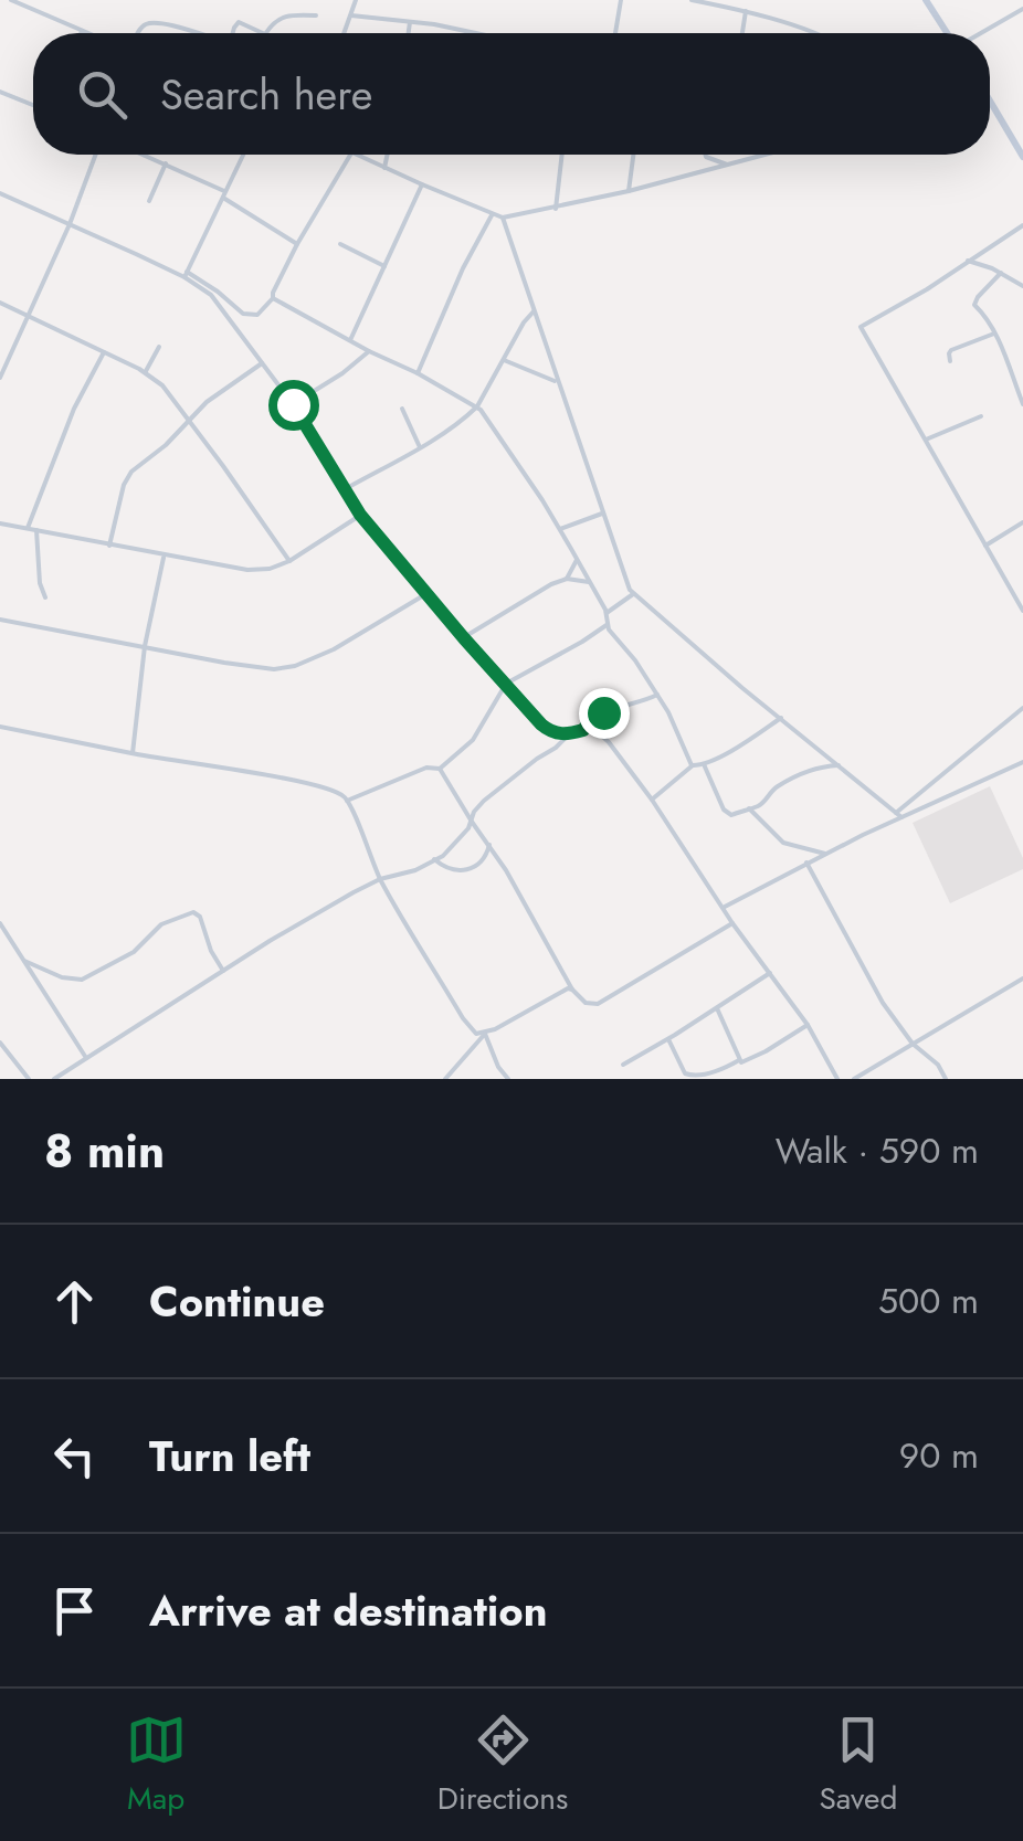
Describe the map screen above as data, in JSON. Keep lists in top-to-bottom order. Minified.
{"page":{"search":"Search here","heading":["8 min","Walk · 590 m"],"list":[["Continue","500 m"],["Turn left","90 m"],"Arrive at destination"],"nav":["Map","Directions","Saved"]}}
